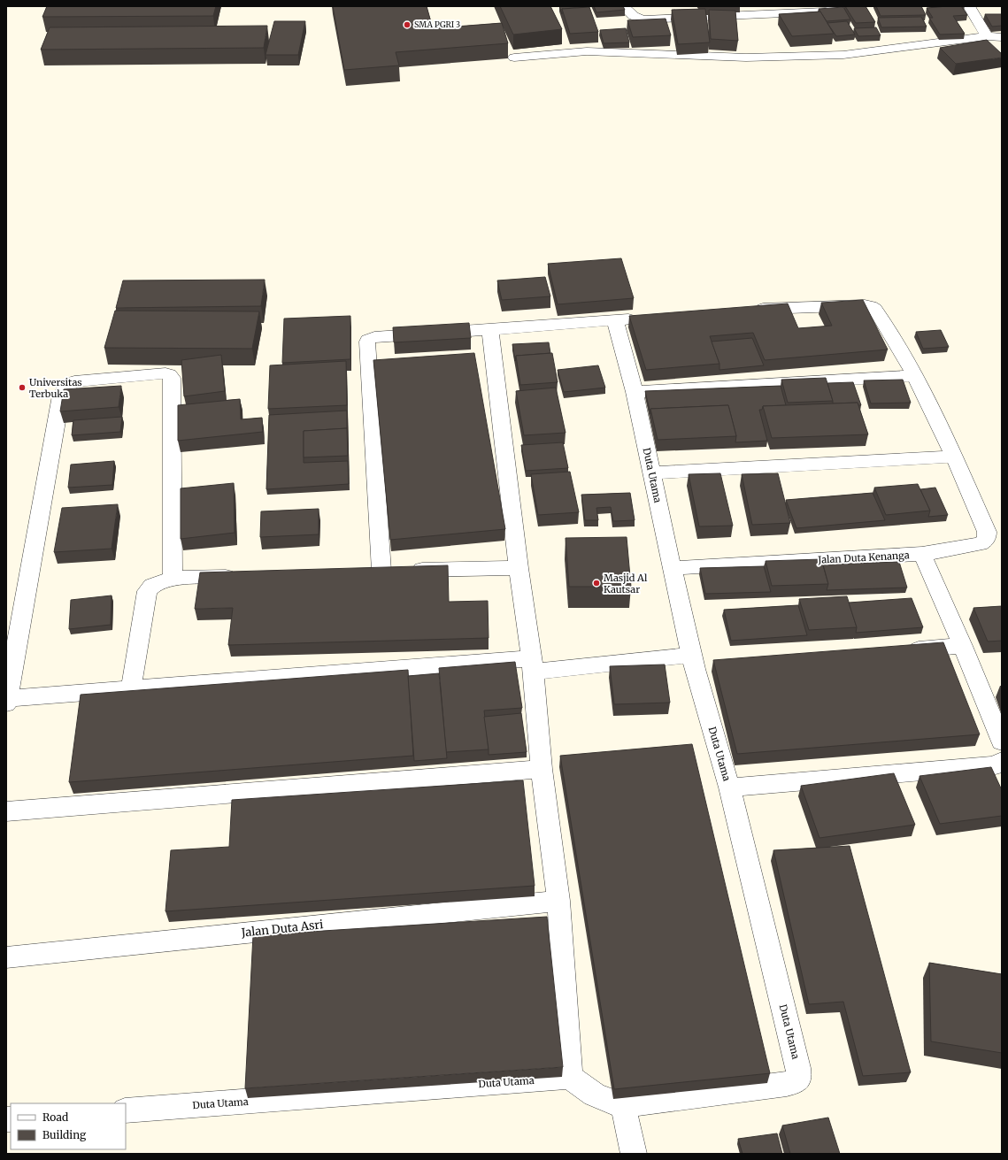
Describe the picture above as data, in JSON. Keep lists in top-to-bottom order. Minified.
{"streets":{"street":["Duta Utama","Jalan Duta Kenanga","Jalan Duta Asri"]},"crossings":[["Duta Utama","Jalan Duta Kenanga"]],"places":["SMA PGRI 3","Universitas Terbuka","Masjid Al Kautsar"],"legend":["Road","Building"]}
